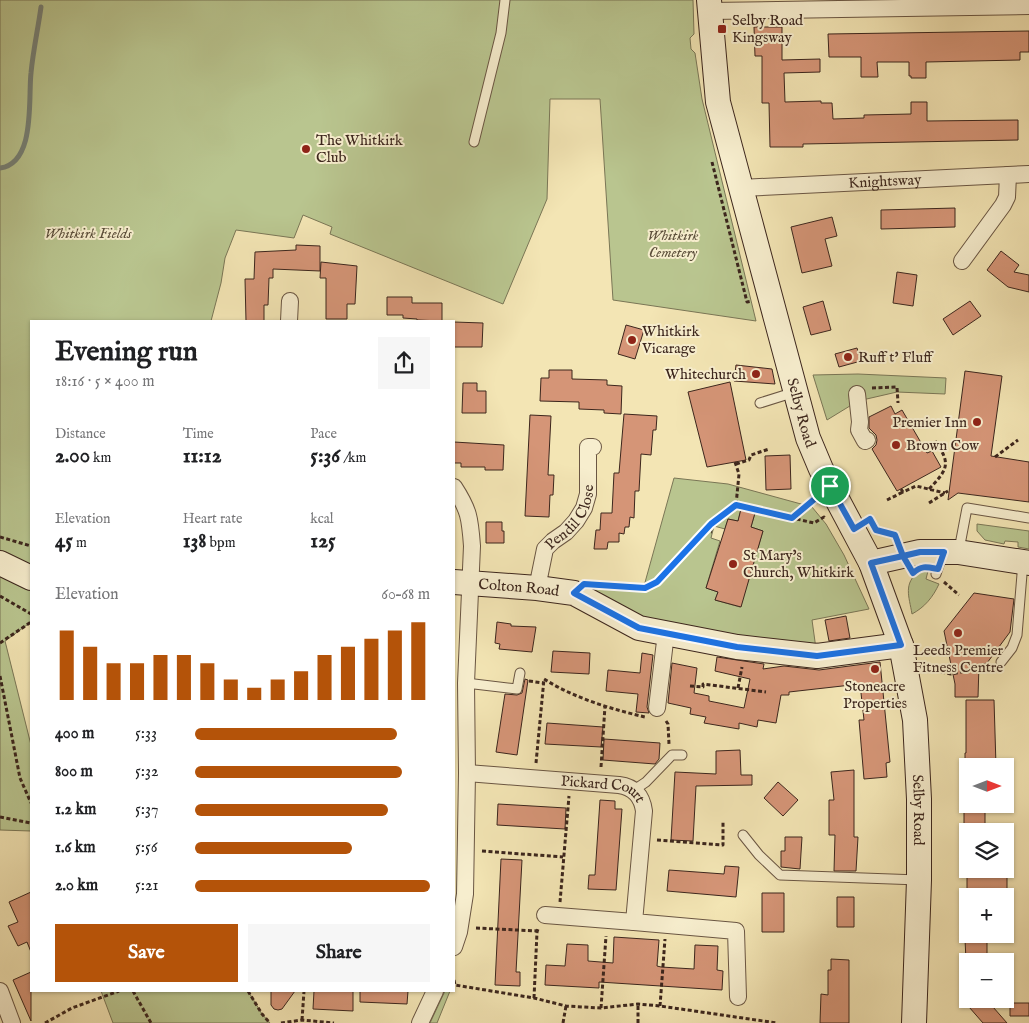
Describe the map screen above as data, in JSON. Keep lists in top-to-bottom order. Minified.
{"streets":{"main road":["Selby Road","Colton Road"],"street":["Knightsway","Pendil Close","Pickard Court"]},"crossings":[["Knightsway","Selby Road"],["Selby Road","Colton Road"],["Pendil Close","Colton Road"]],"parks":["Whitkirk Fields","Whitkirk Cemetery"],"places":{"transit":["Selby Road Kingsway"],"other":["The Whitkirk Club","Whitkirk Vicarage","Ruff t' Fluff","Whitechurch","Premier Inn","Brown Cow","St Mary's Church, Whitkirk","Leeds Premier Fitness Centre","Stoneacre Properties"]},"north":"right","page":{"heading":["Evening run","18:16 · 5 × 400 m"],"stats":[["Distance","2.00 km"],["Time","11:12"],["Pace","5:36 /km"],["Elevation","45 m"],["Heart rate","138 bpm"],["kcal","125"]],"chart":["Elevation","60–68 m"],"list":[{"name":"400 m","note":"5:33"},{"name":"800 m","note":"5:32"},{"name":"1.2 km","note":"5:37"},{"name":"1.6 km","note":"5:56"},{"name":"2.0 km","note":"5:21"}],"map_buttons":["+","−"],"buttons":["Save","Share"]}}
